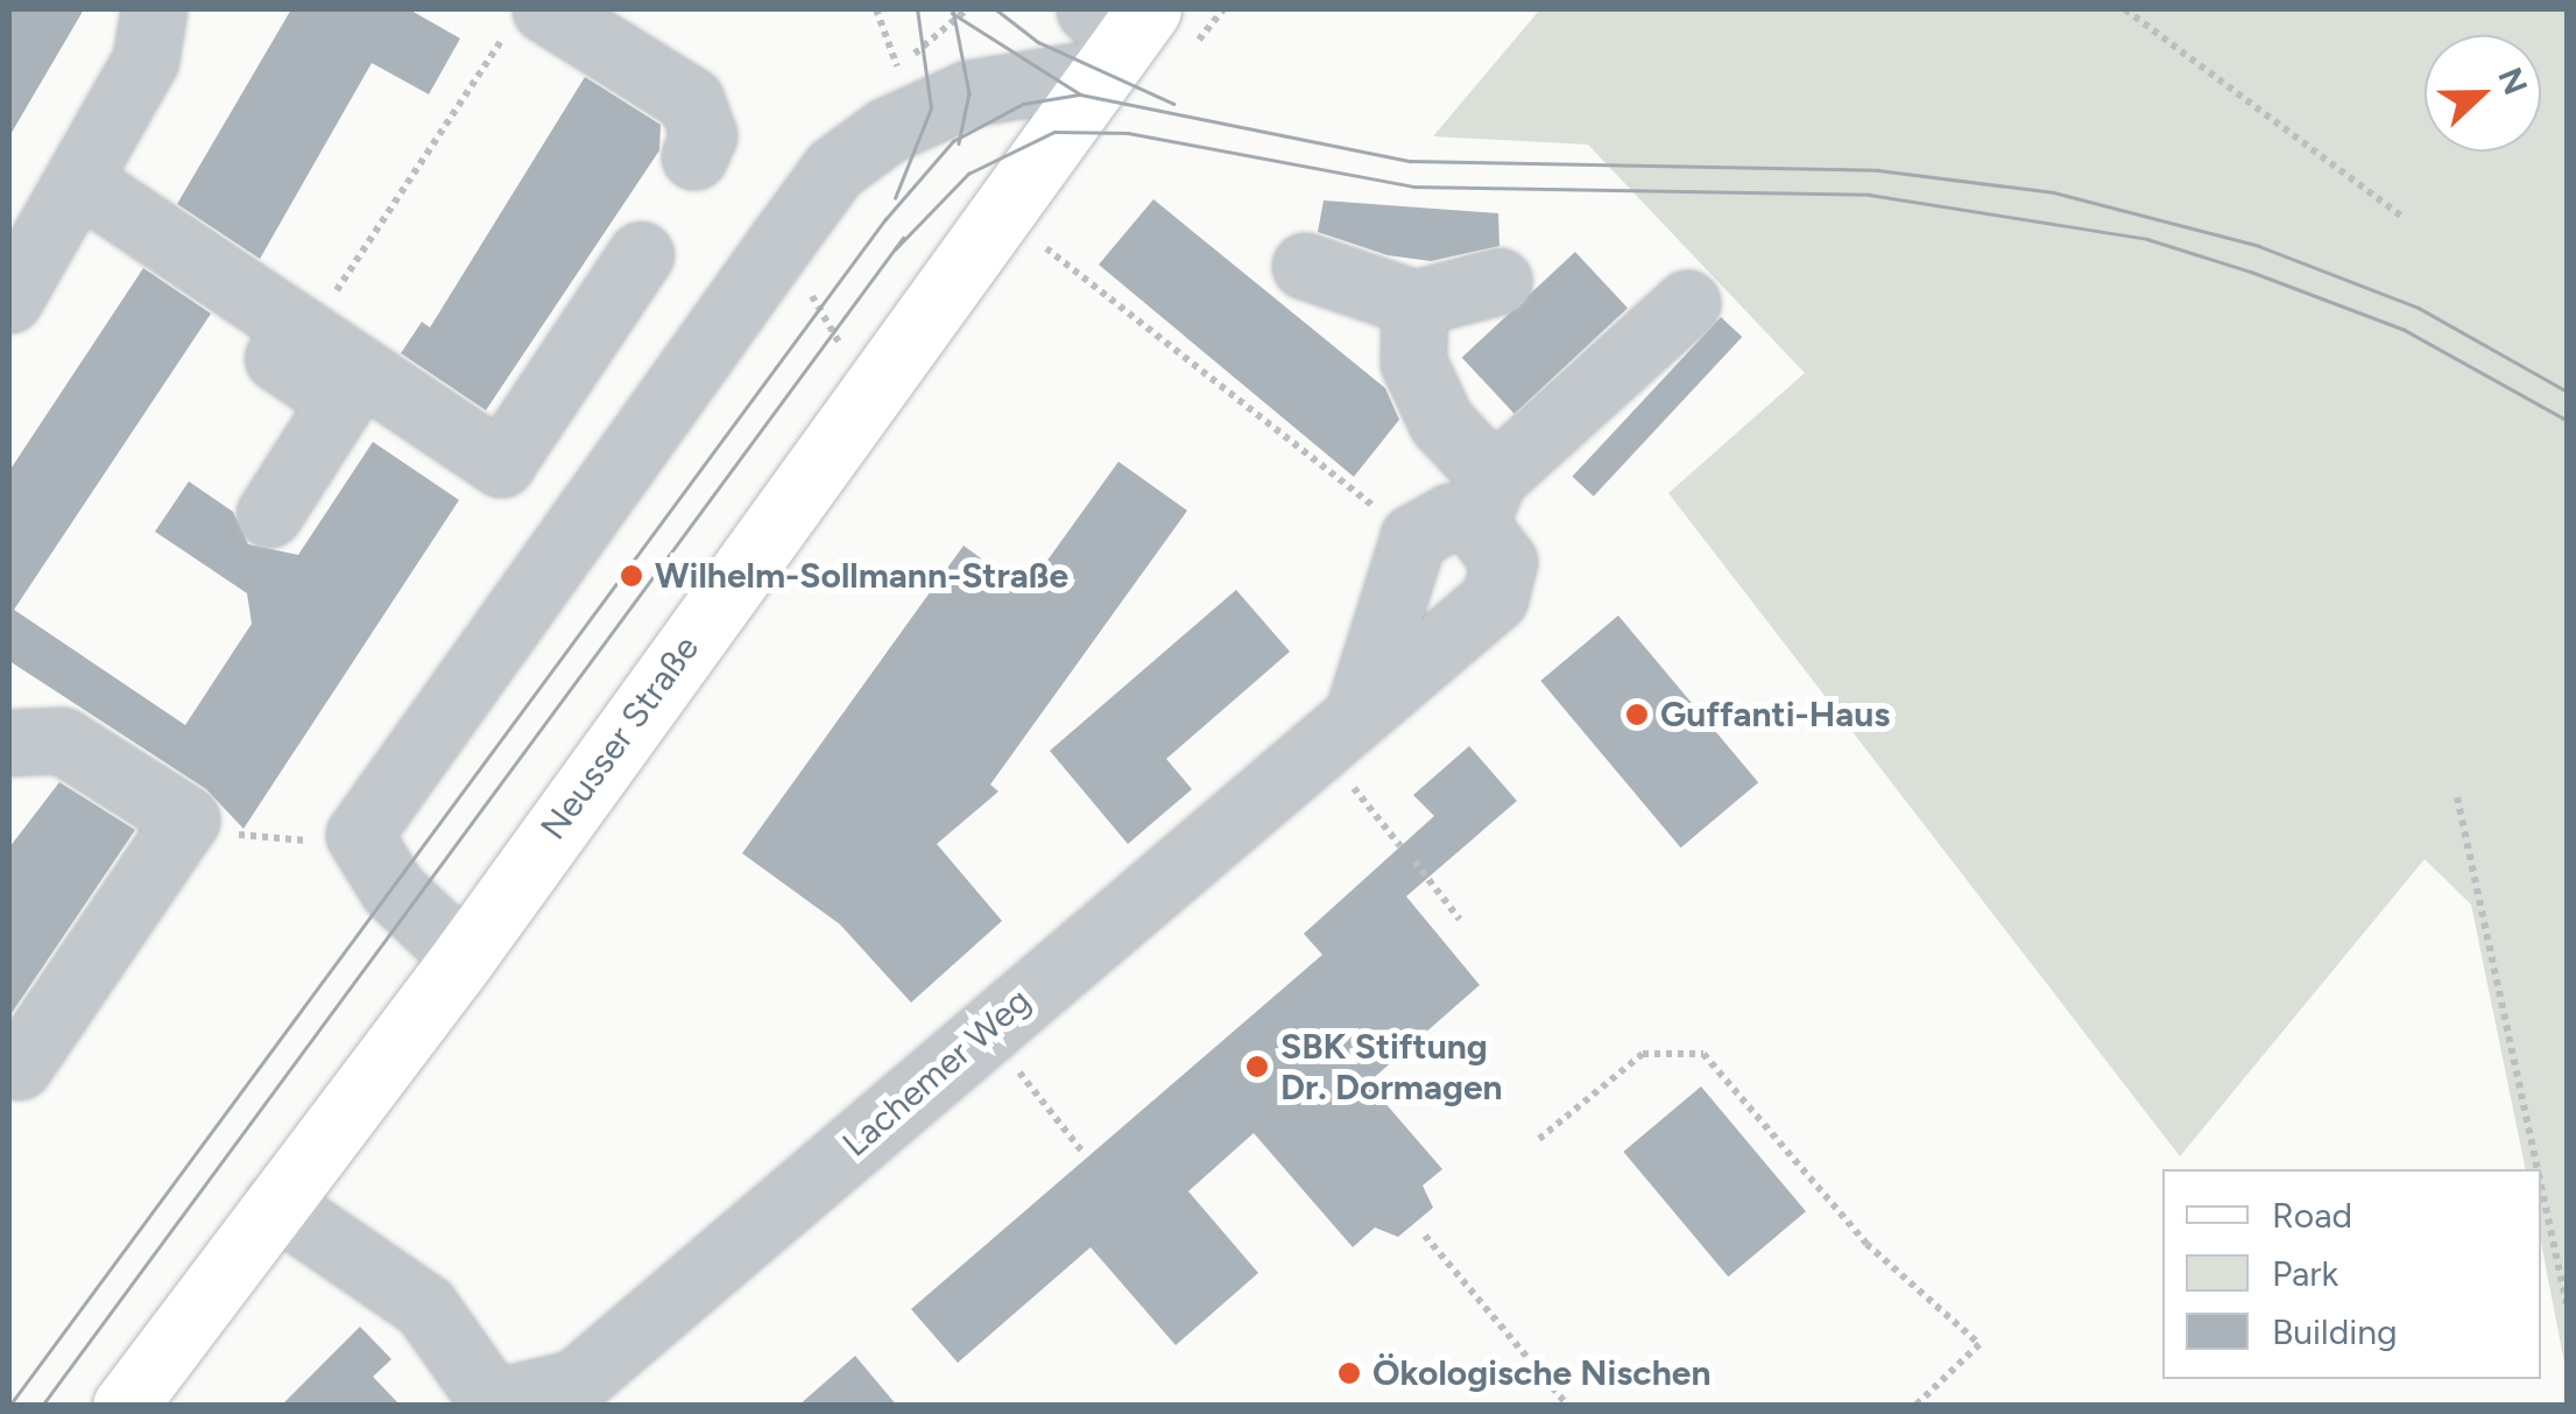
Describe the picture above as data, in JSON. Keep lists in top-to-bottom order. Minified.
{"streets":{"main road":["Neusser Straße"],"street":["Lachemer Weg"]},"crossings":[["Neusser Straße","Lachemer Weg"]],"places":["Wilhelm-Sollmann-Straße","Guffanti-Haus","SBK Stiftung Dr. Dormagen","Ökologische Nischen"],"legend":["Road","Park","Building"],"north":"right"}
